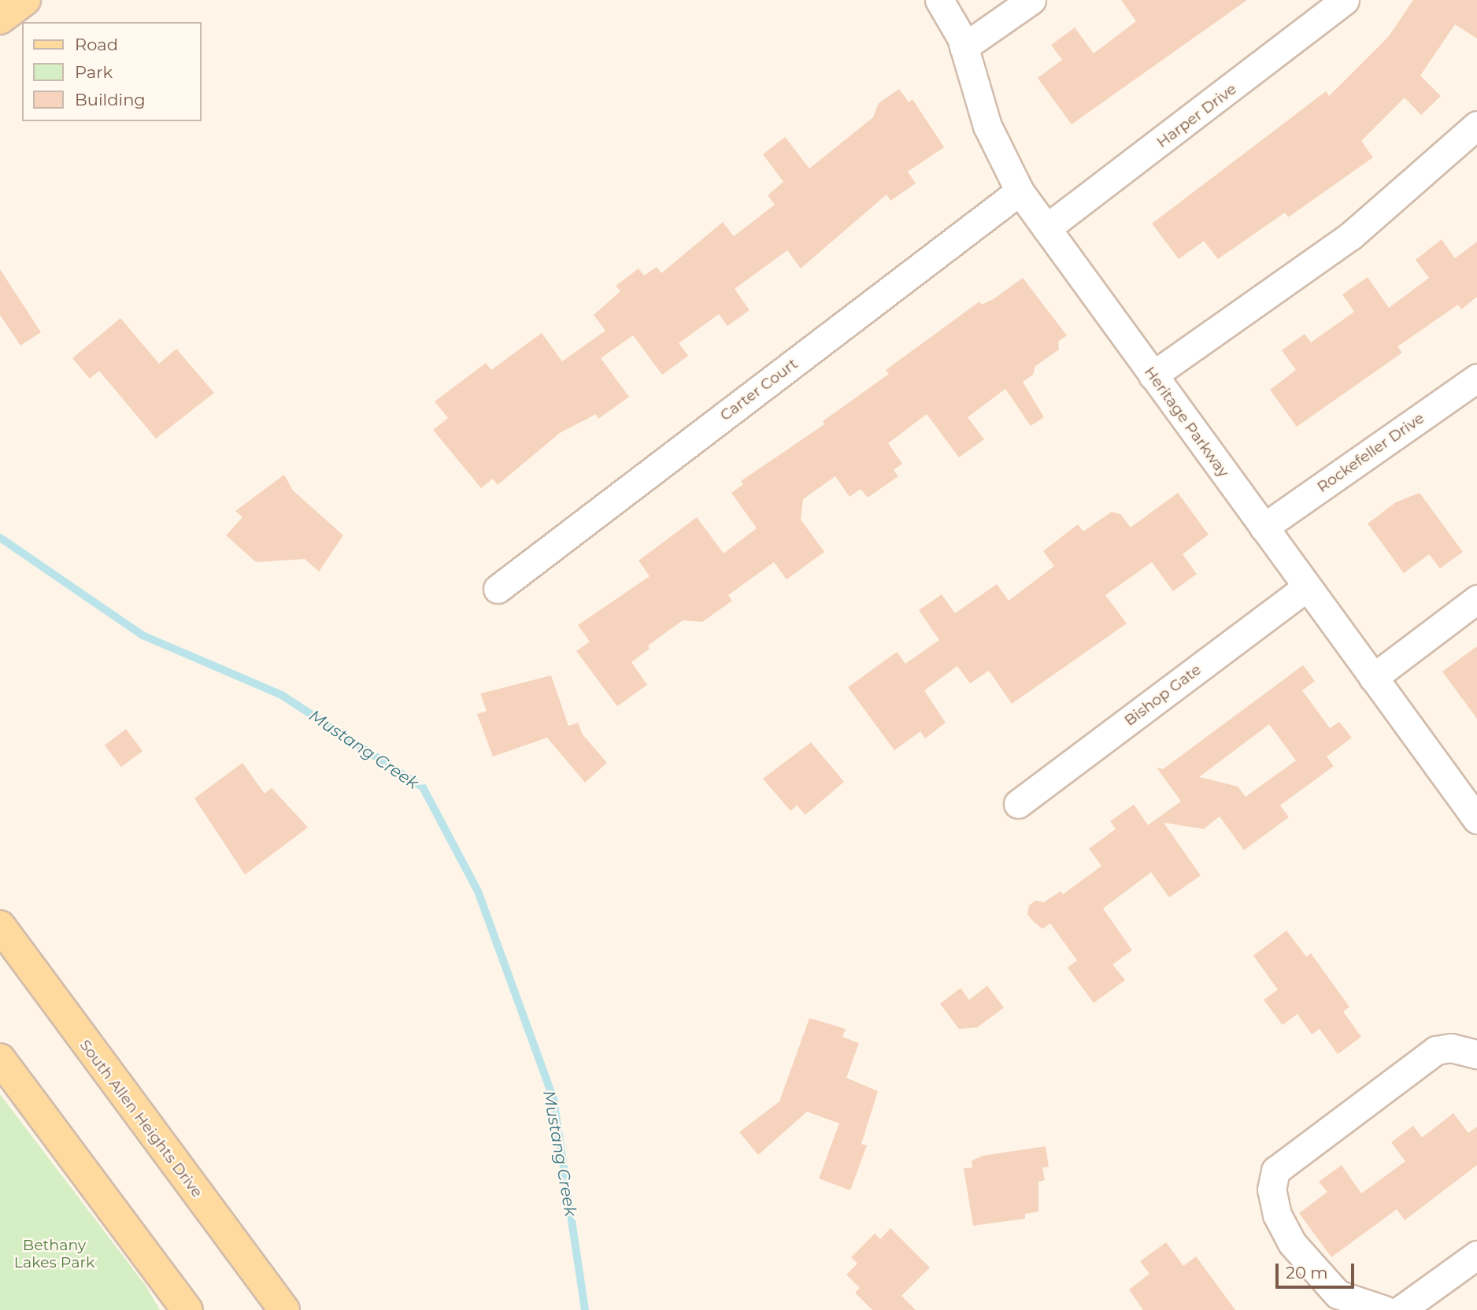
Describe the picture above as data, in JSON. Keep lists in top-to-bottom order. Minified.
{"streets":{"main road":["South Allen Heights Drive"],"street":["Harper Drive","Carter Court","Heritage Parkway","Rockefeller Drive","Bishop Gate"]},"crossings":[["Harper Drive","Heritage Parkway"],["Carter Court","Heritage Parkway"],["Heritage Parkway","Rockefeller Drive"],["Heritage Parkway","Bishop Gate"]],"water":["Mustang Creek"],"parks":["Bethany Lakes Park"],"legend":["Road","Park","Building"],"scale_bar":"20 m"}
